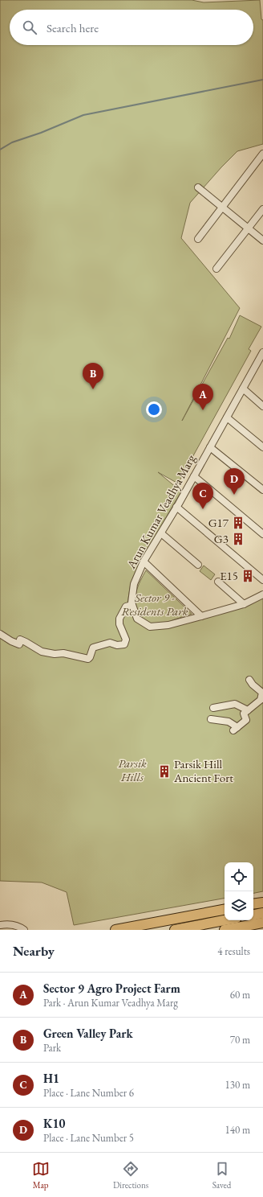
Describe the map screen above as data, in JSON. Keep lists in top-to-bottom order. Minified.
{"streets":{"street":["Arun Kumar Veadhya Marg"]},"parks":["Sector 9 - Residents Park","Parsik Hills"],"places":{"building":["G17","G3","E15","Parsik Hill Ancient Fort"]},"page":{"search":"Search here","pins":["B","A","D","C"],"heading":["Nearby","4 results"],"list":[{"mark":"A","name":"Sector 9 Agro Project Farm","note":"Park · Arun Kumar Veadhya Marg","value":"60 m"},{"mark":"B","name":"Green Valley Park","note":"Park","value":"70 m"},{"mark":"C","name":"H1","note":"Place · Lane Number 6","value":"130 m"},{"mark":"D","name":"K10","note":"Place · Lane Number 5","value":"140 m"}],"nav":["Map","Directions","Saved"]}}
